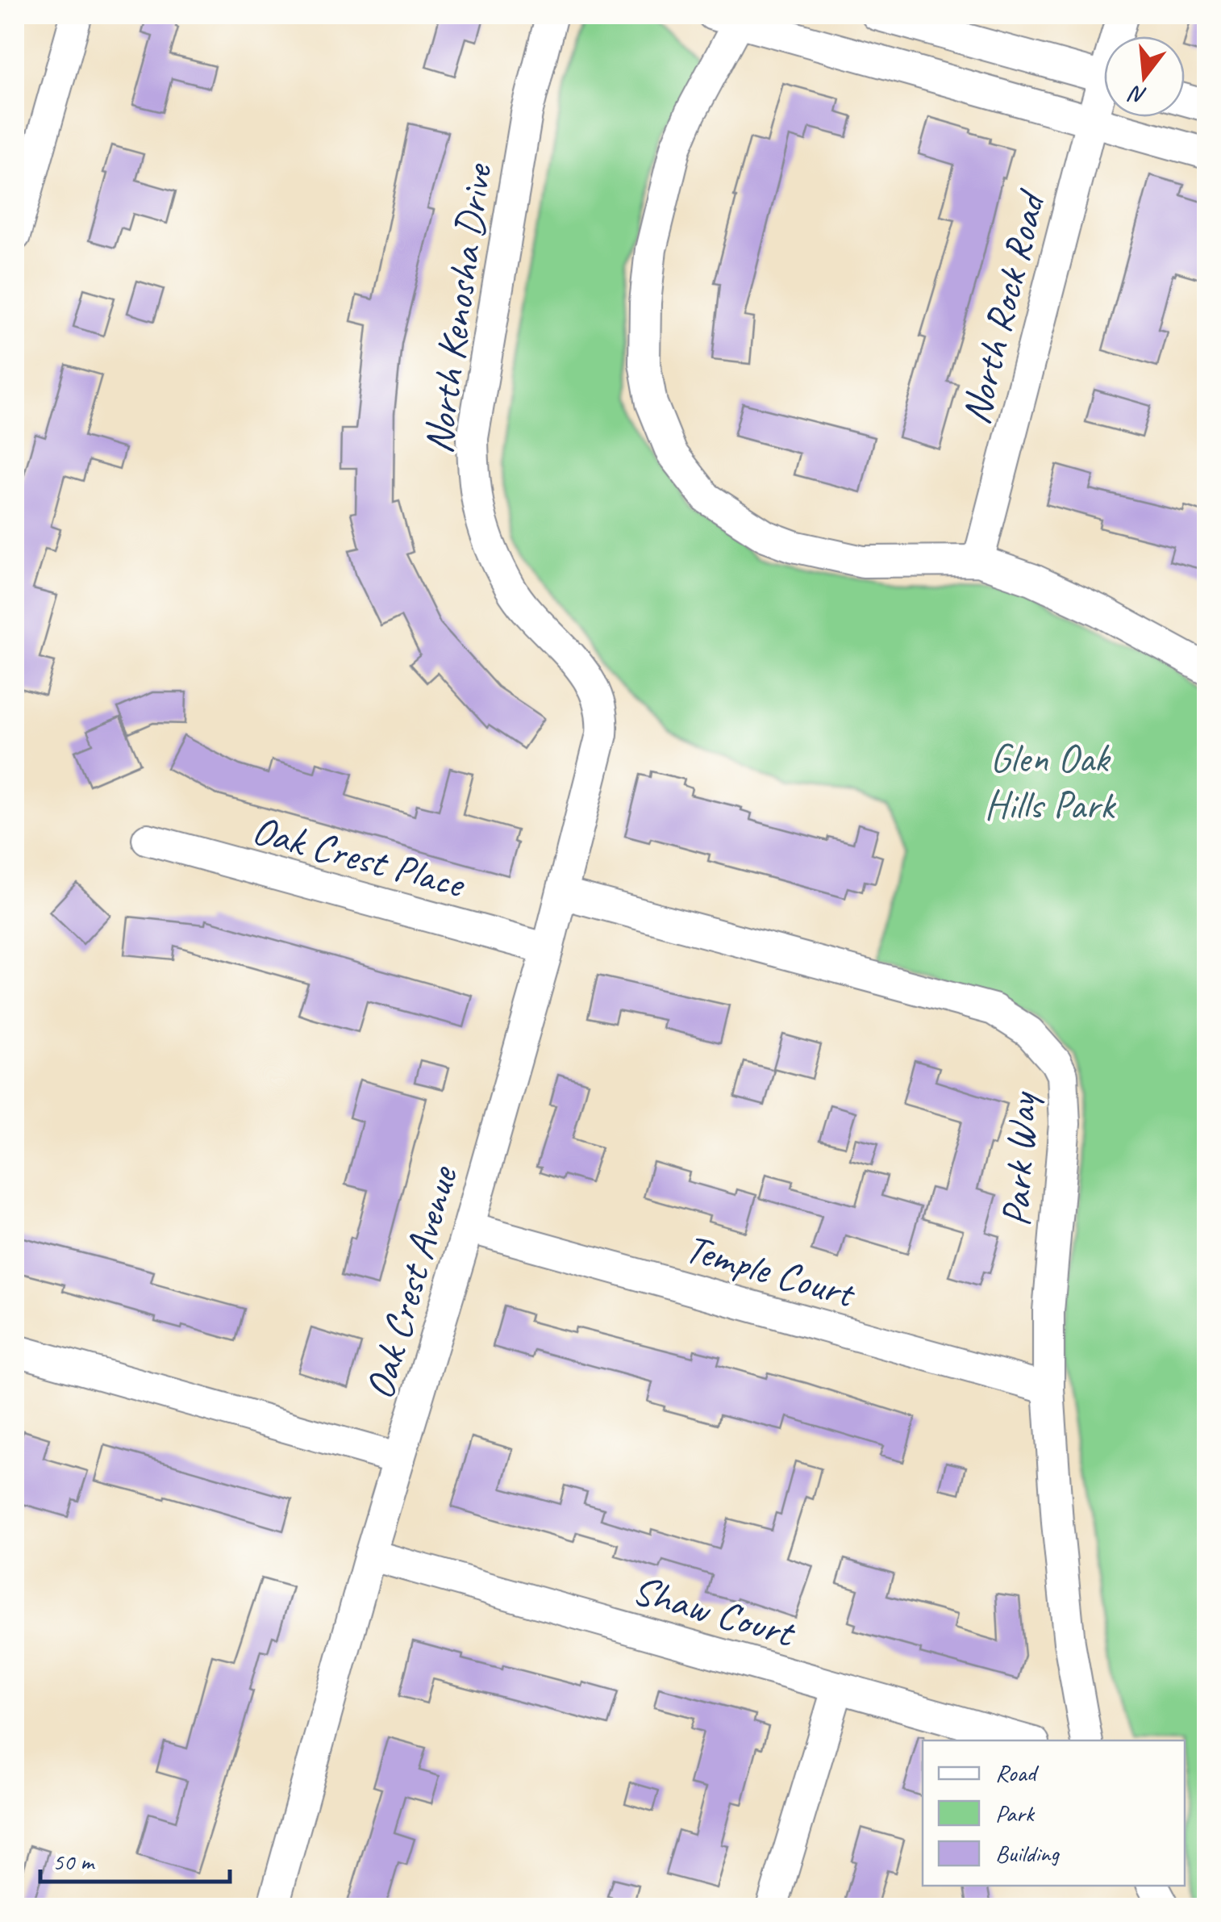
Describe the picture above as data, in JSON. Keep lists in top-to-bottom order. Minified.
{"streets":{"street":["North Kenosha Drive","North Rock Road","Oak Crest Place","Park Way","Temple Court","Oak Crest Avenue","Shaw Court"]},"crossings":[["North Kenosha Drive","Oak Crest Avenue"],["Oak Crest Place","Oak Crest Avenue"],["Park Way","Temple Court"],["Park Way","Oak Crest Avenue"],["Temple Court","Oak Crest Avenue"],["Oak Crest Avenue","Shaw Court"]],"parks":["Glen Oak Hills Park"],"legend":["Road","Park","Building"],"scale_bar":"50 m","north":"bottom"}
